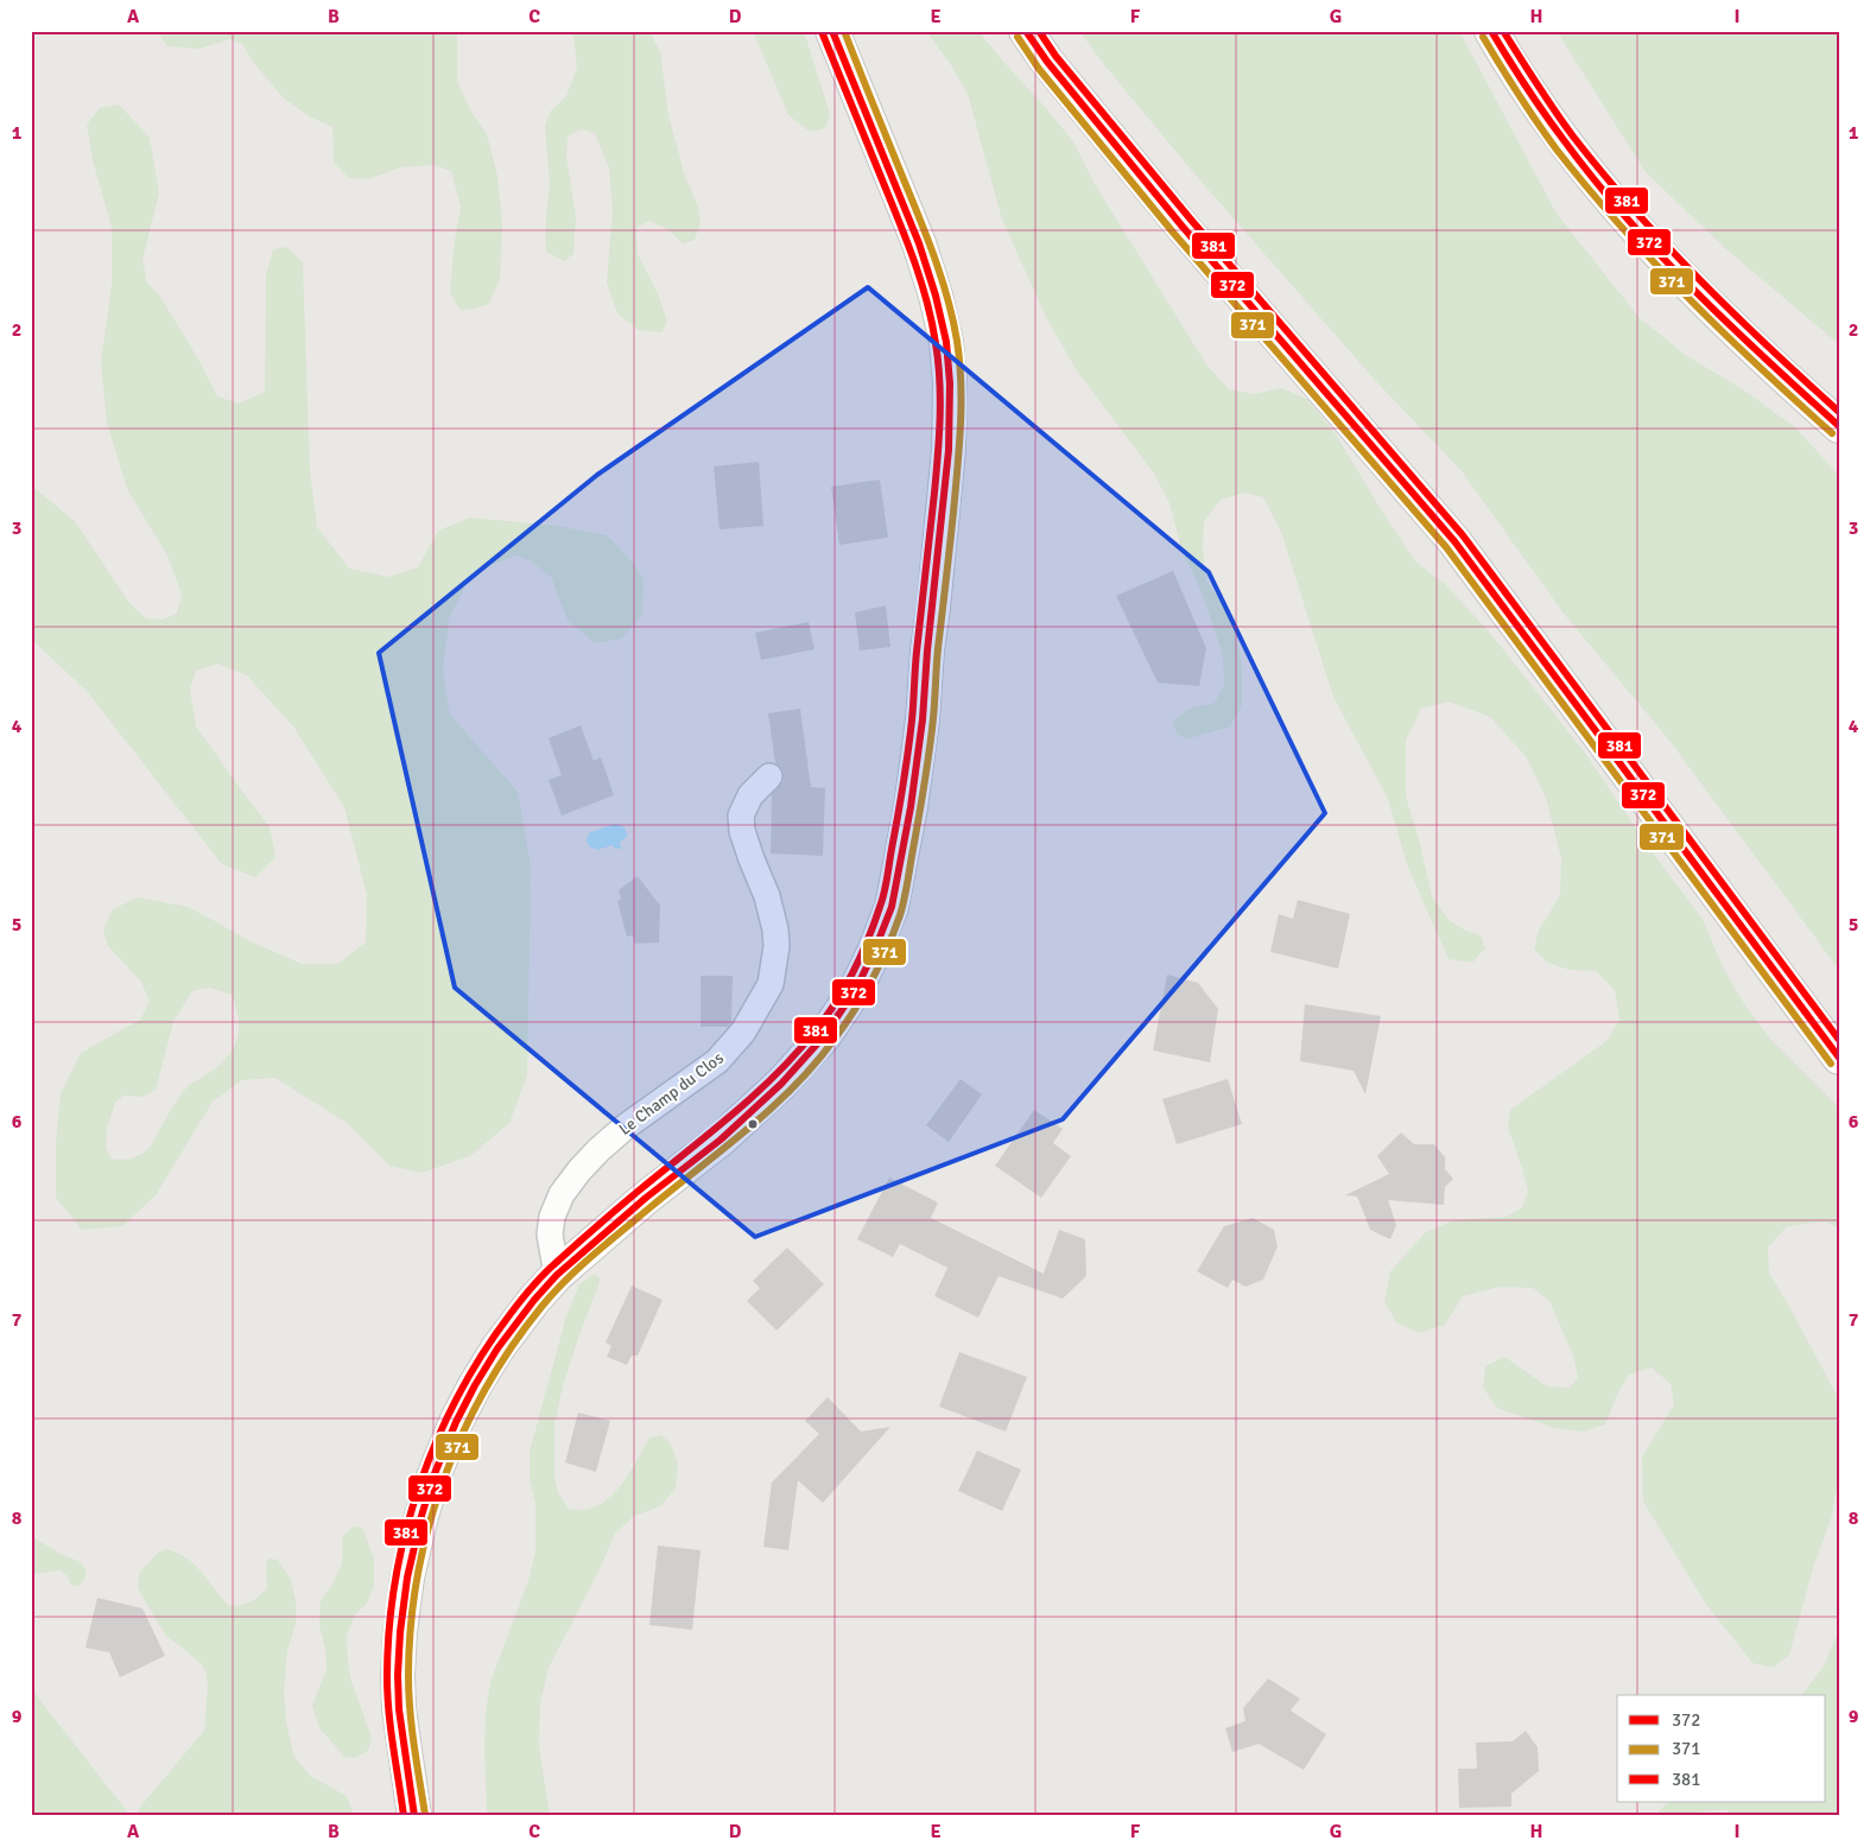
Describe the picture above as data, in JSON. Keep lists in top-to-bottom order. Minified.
{"streets":{"street":["Le Champ du Clos"]},"lines":["transit line 372","transit line 371","transit line 381"],"legend":["372","371","381"],"grid":{"columns":["A","B","C","D","E","F","G","H","I"],"rows":["1","2","3","4","5","6","7","8","9"]}}
